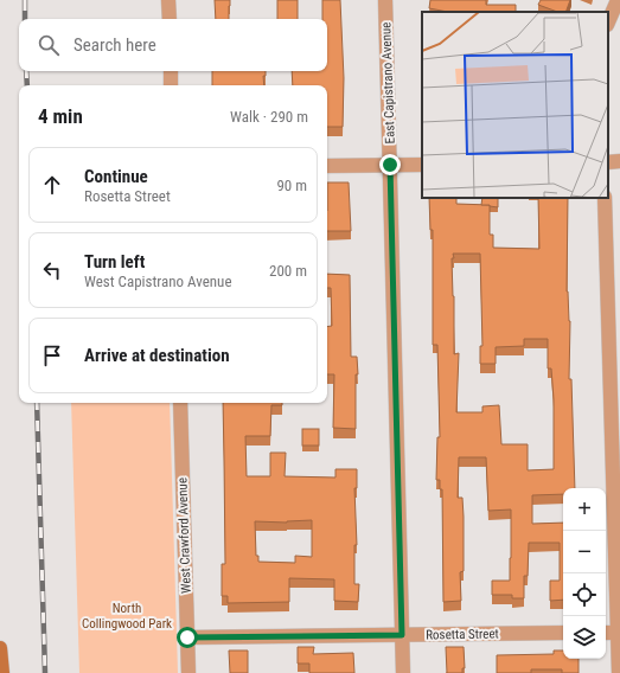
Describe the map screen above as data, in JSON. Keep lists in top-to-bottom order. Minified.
{"streets":{"street":["East Capistrano Avenue","West Crawford Avenue","Rosetta Street"]},"crossings":[["East Capistrano Avenue","Rosetta Street"],["West Crawford Avenue","Rosetta Street"]],"parks":["North Collingwood Park"],"page":{"search":"Search here","heading":["4 min","Walk · 290 m"],"list":[["Continue","Rosetta Street","90 m"],["Turn left","West Capistrano Avenue","200 m"],"Arrive at destination"],"map_buttons":["+","−"]}}
